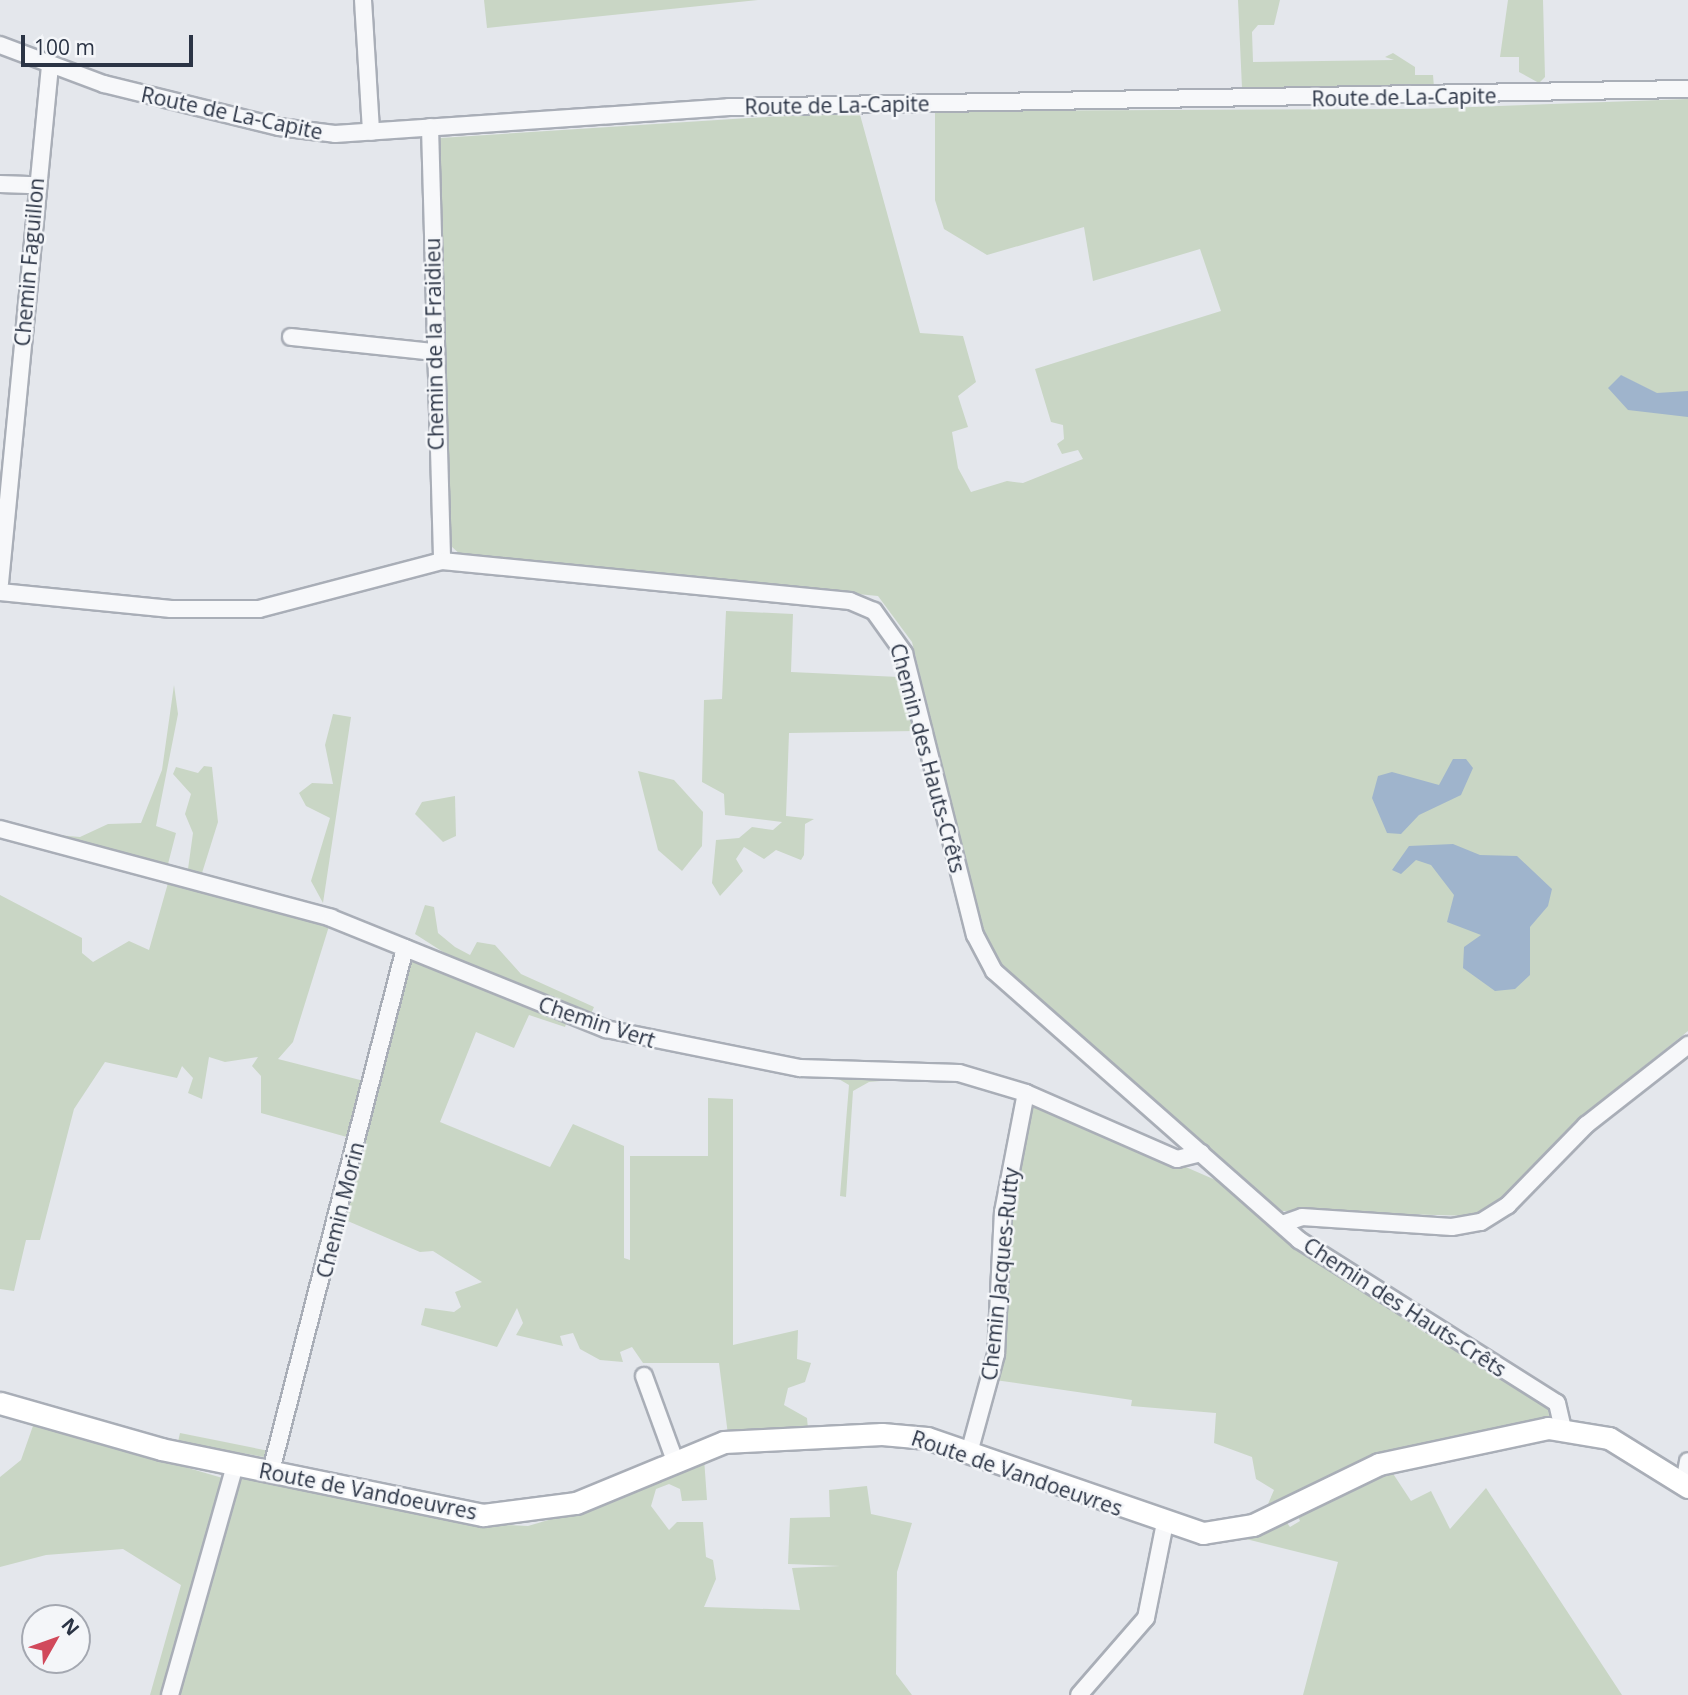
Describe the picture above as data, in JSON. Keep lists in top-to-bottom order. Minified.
{"streets":{"main road":["Route de Vandoeuvres"],"street":["Route de La-Capite","Chemin Faguillon","Chemin de la Fraidieu","Chemin des Hauts-Crêts","Chemin Vert","Chemin Morin","Chemin Jacques-Rutty"]},"crossings":[["Route de La-Capite","Chemin Faguillon"],["Route de La-Capite","Chemin de la Fraidieu"],["Chemin de la Fraidieu","Chemin des Hauts-Crêts"],["Chemin des Hauts-Crêts","Chemin Vert"],["Chemin des Hauts-Crêts","Route de Vandoeuvres"],["Chemin Vert","Chemin Morin"],["Chemin Vert","Chemin Jacques-Rutty"],["Chemin Morin","Route de Vandoeuvres"],["Chemin Jacques-Rutty","Route de Vandoeuvres"]],"scale_bar":"100 m","north":"top right"}
